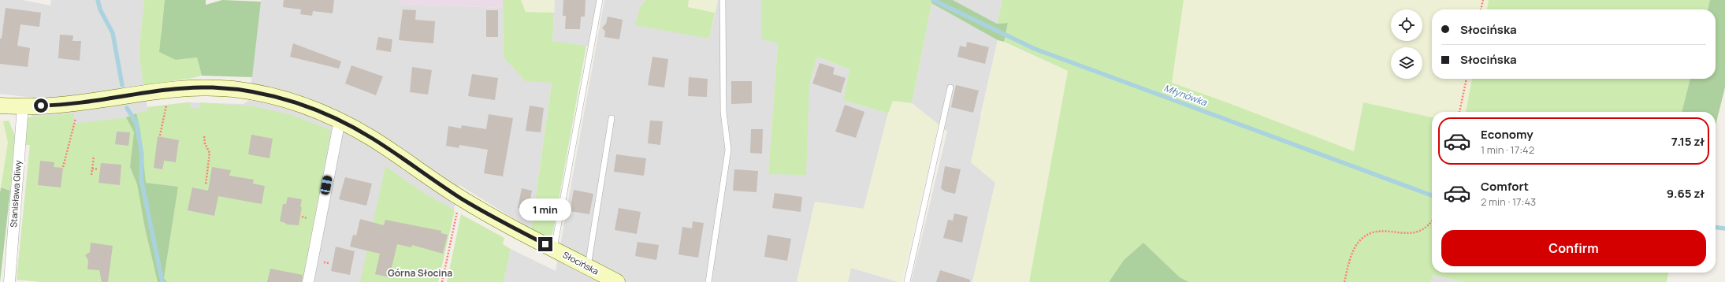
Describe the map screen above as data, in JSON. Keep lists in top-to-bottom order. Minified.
{"streets":{"street":["Stanisława Gliwy","Słocińska"]},"crossings":[["Stanisława Gliwy","Słocińska"]],"districts":["Górna Słocina"],"water":["Młynówka"],"page":{"banner":["Słocińska","Słocińska"],"list":[{"name":"Economy","note":"1 min · 17:42","value":"7.15 zł"},{"name":"Comfort","note":"2 min · 17:43","value":"9.65 zł"}],"bubble":"1 min","buttons":"Confirm"}}
